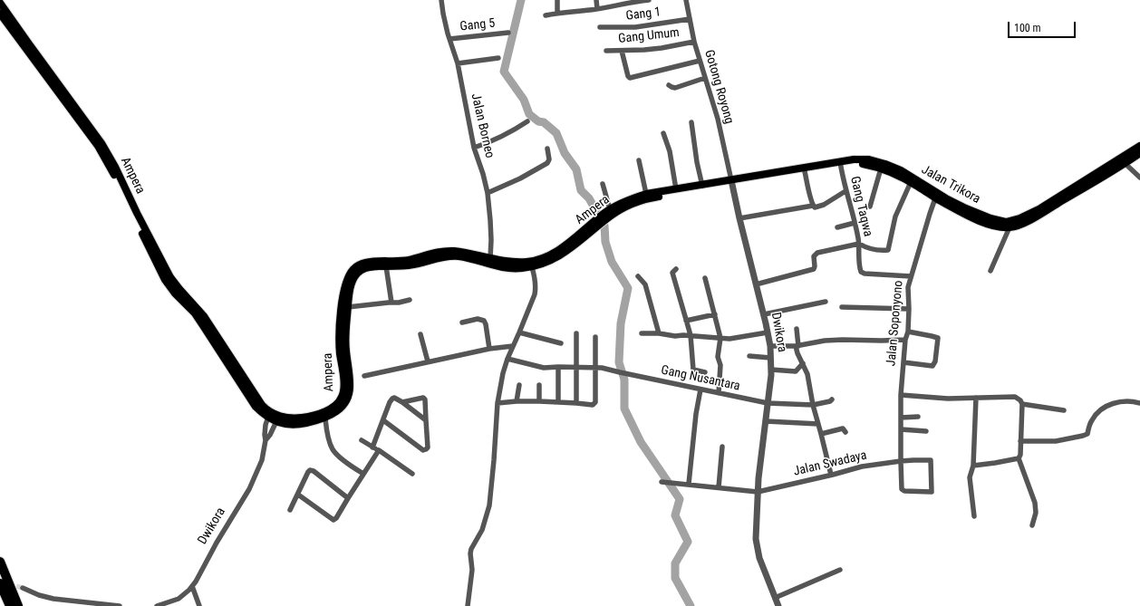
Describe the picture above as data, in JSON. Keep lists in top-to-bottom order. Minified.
{"streets":{"main road":["Ampera","Jalan Trikora"],"street":["Gang 1","Gang 5","Gang Umum","Gotong Royong","Jalan Borneo","Gang Taqwa","Jalan Soponyono","Dwikora","Gang Nusantara","Jalan Swadaya"]},"crossings":[["Gang 1","Gotong Royong"],["Gang 5","Jalan Borneo"],["Gang Umum","Gotong Royong"],["Gotong Royong","Ampera"],["Gotong Royong","Jalan Trikora"],["Gotong Royong","Dwikora"],["Jalan Borneo","Ampera"],["Ampera","Jalan Trikora"],["Ampera","Dwikora"],["Jalan Trikora","Gang Taqwa"],["Jalan Trikora","Jalan Soponyono"],["Jalan Trikora","Dwikora"],["Gang Taqwa","Jalan Soponyono"],["Jalan Soponyono","Jalan Swadaya"],["Dwikora","Gang Nusantara"],["Dwikora","Jalan Swadaya"]],"scale_bar":"100 m"}
